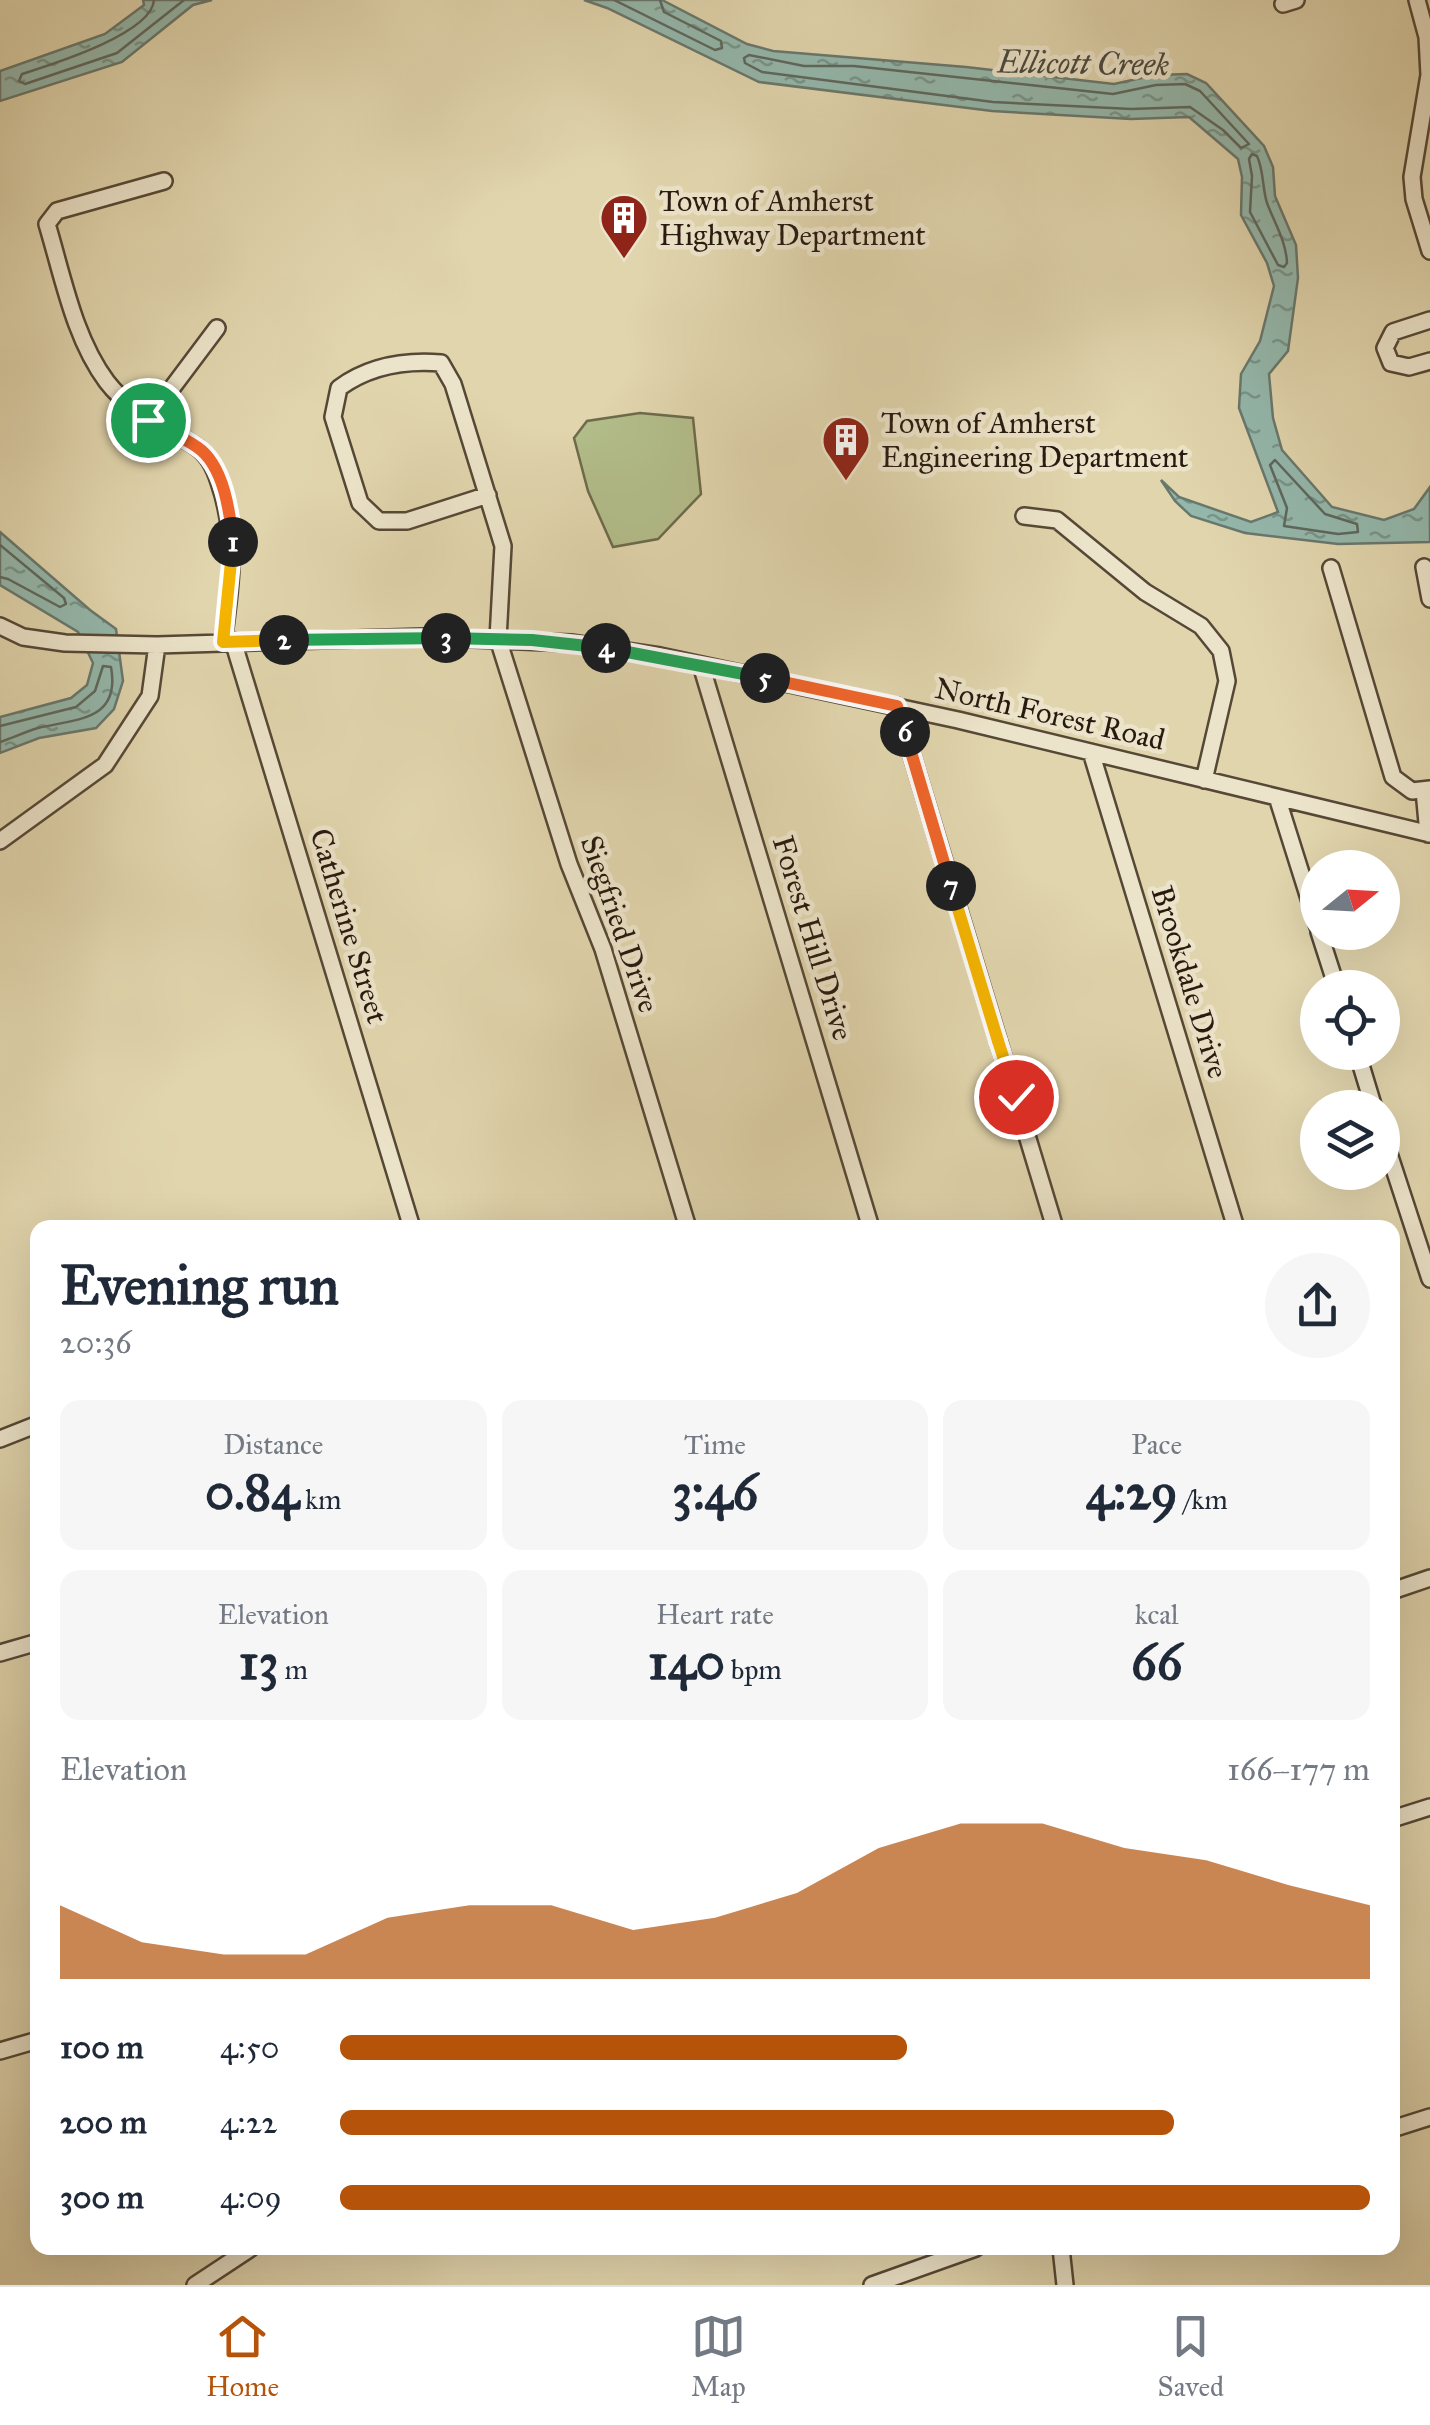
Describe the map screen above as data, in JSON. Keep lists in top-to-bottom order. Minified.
{"streets":{"street":["North Forest Road","Siegfried Drive","Catherine Street","Forest Hill Drive","Brookdale Drive"]},"crossings":[["North Forest Road","Siegfried Drive"],["North Forest Road","Catherine Street"],["North Forest Road","Forest Hill Drive"],["North Forest Road","Brookdale Drive"]],"water":["Ellicott Creek"],"places":{"building":["Town of Amherst Highway Department","Town of Amherst Engineering Department"]},"north":"right","page":{"pins":["1","3","2","4","5","6","7"],"heading":["Evening run","20:36"],"stats":[["Distance","0.84 km"],["Time","3:46"],["Pace","4:29 /km"],["Elevation","13 m"],["Heart rate","140 bpm"],["kcal","66"]],"chart":["Elevation","166–177 m"],"list":[{"name":"100 m","note":"4:50"},{"name":"200 m","note":"4:22"},{"name":"300 m","note":"4:09"}],"tabs":["Home","Map","Saved"]}}
